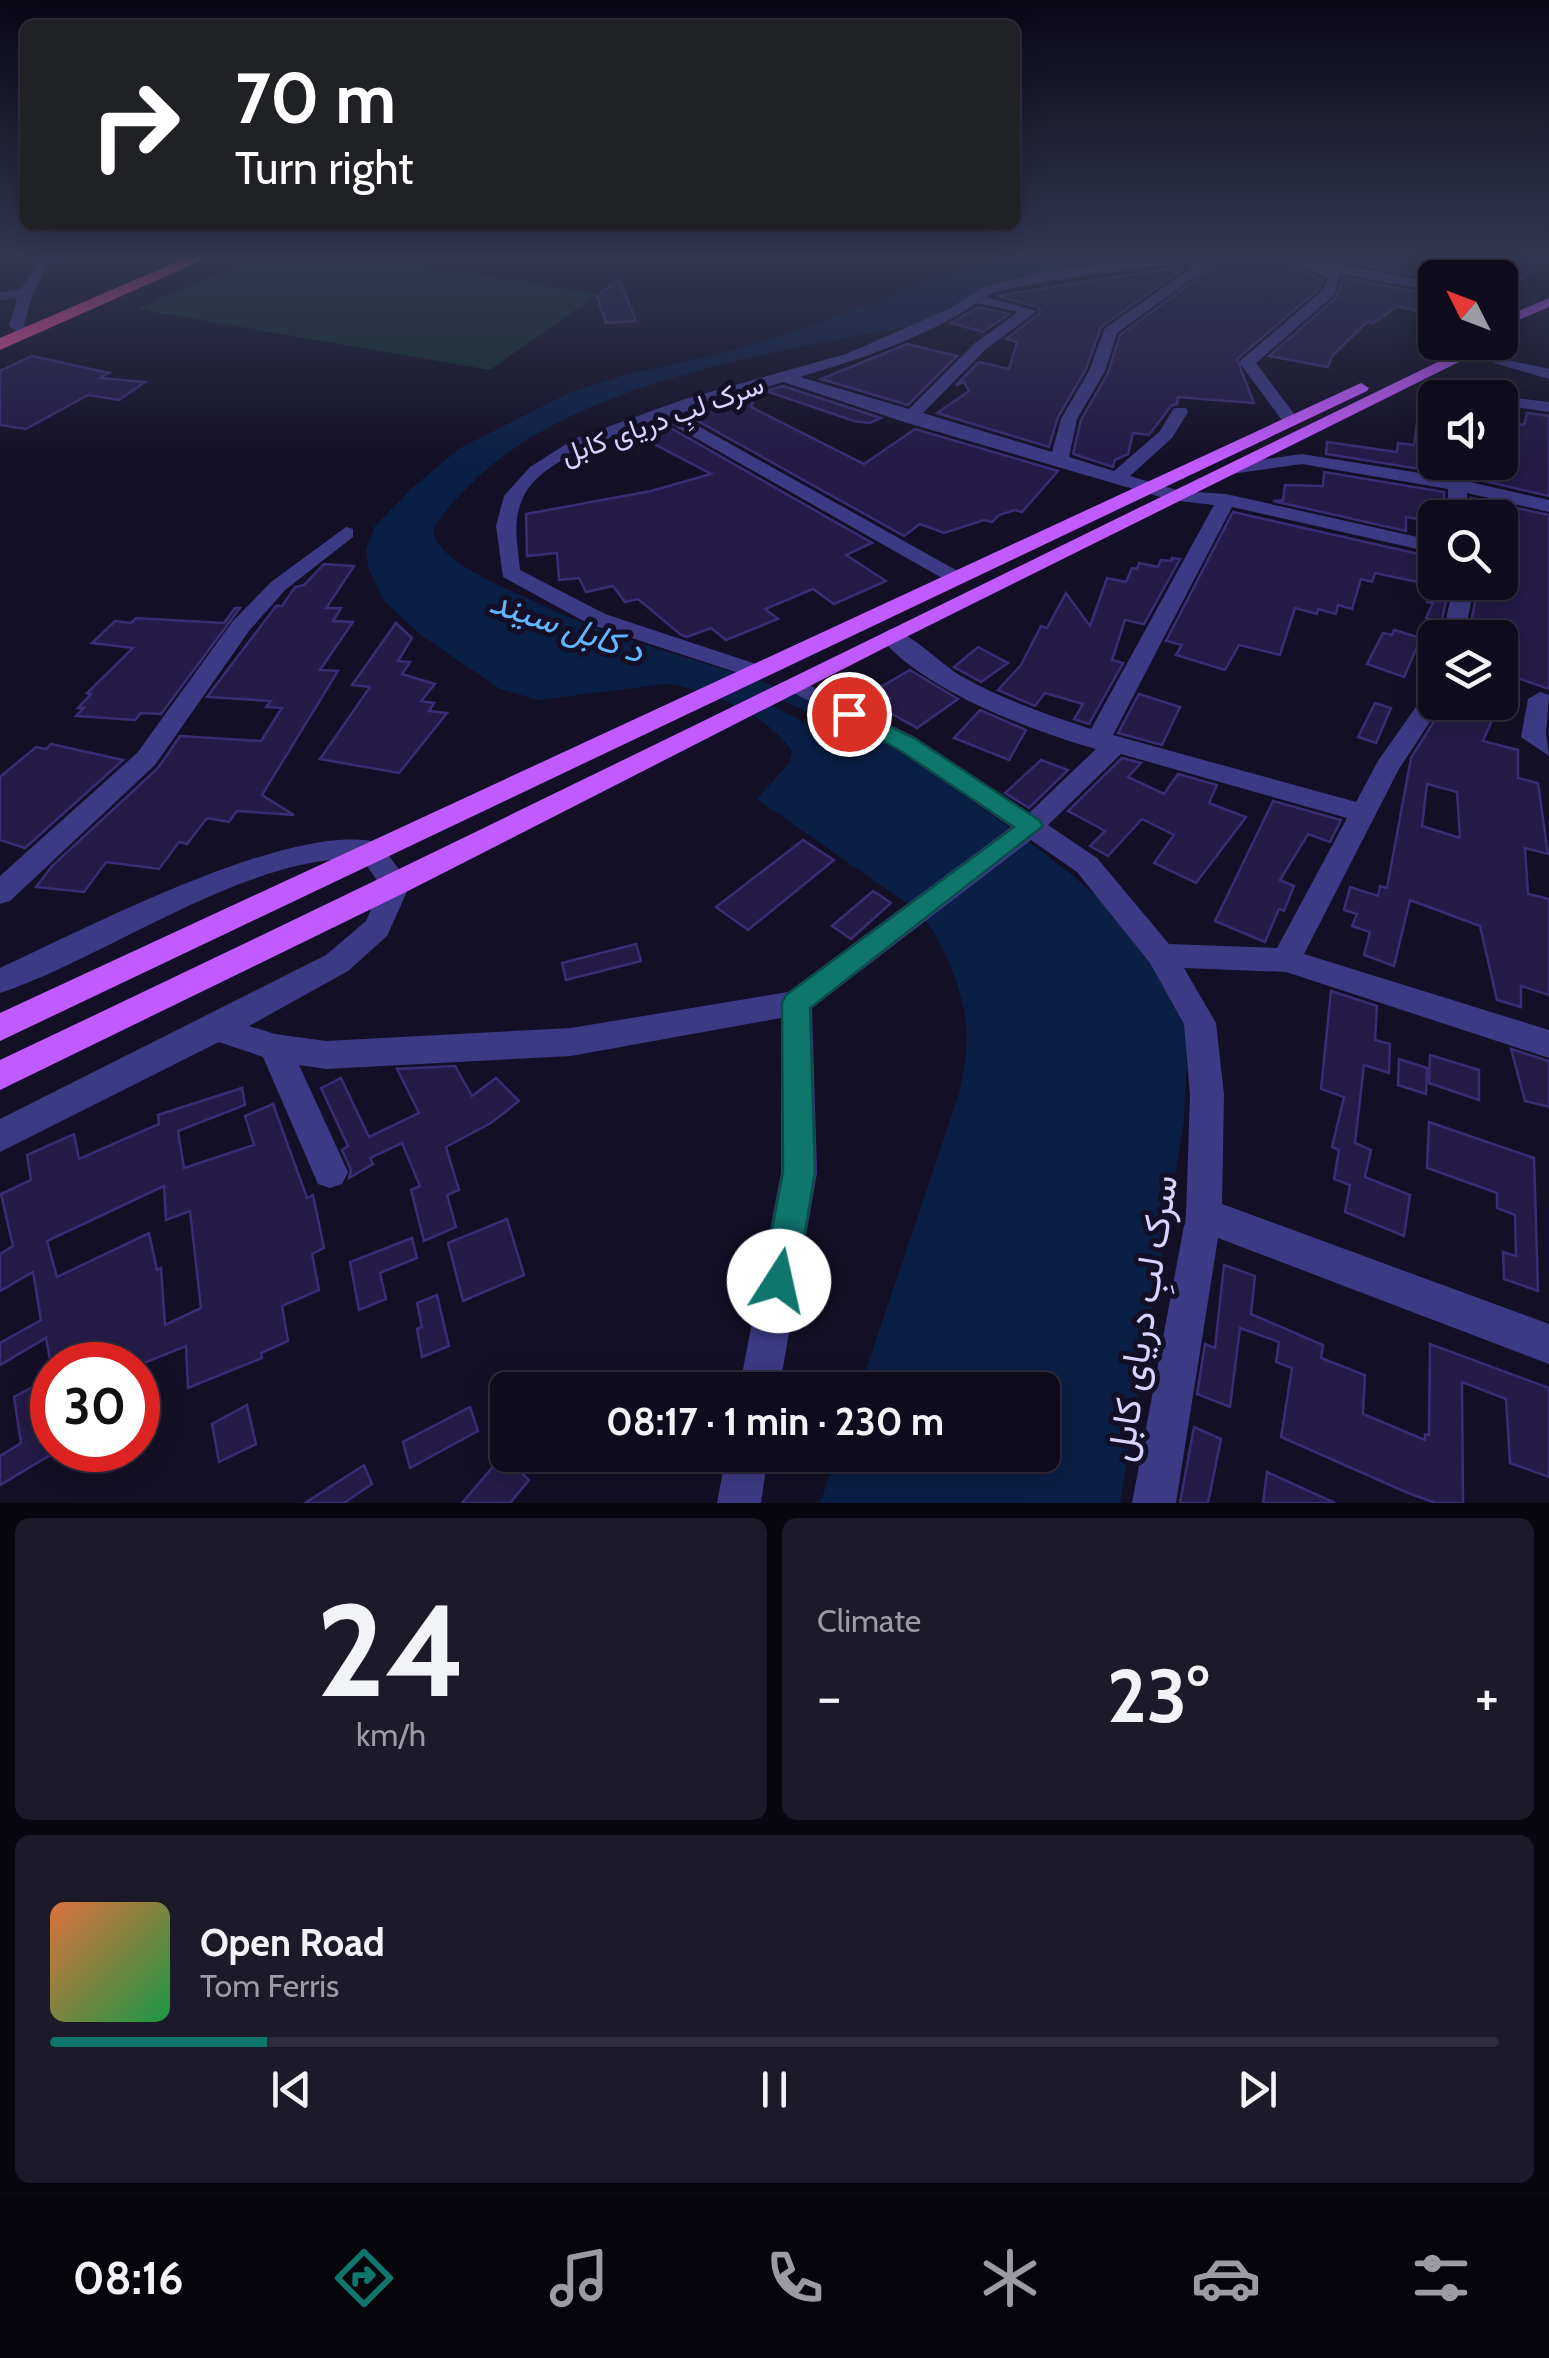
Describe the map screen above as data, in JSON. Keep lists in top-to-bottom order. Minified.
{"streets":{"street":["سرک لبِ دریای کابل"]},"water":["د کابل سيند"],"north":"top left","page":{"turn":["70 m","Turn right"],"limit":"30","trip":"08:17 · 1 min · 230 m","tile":[["24","km/h"],"Climate"],"heat":["−","23°","+"],"song":["Open Road","Tom Ferris"],"tabs":"08:16"}}
